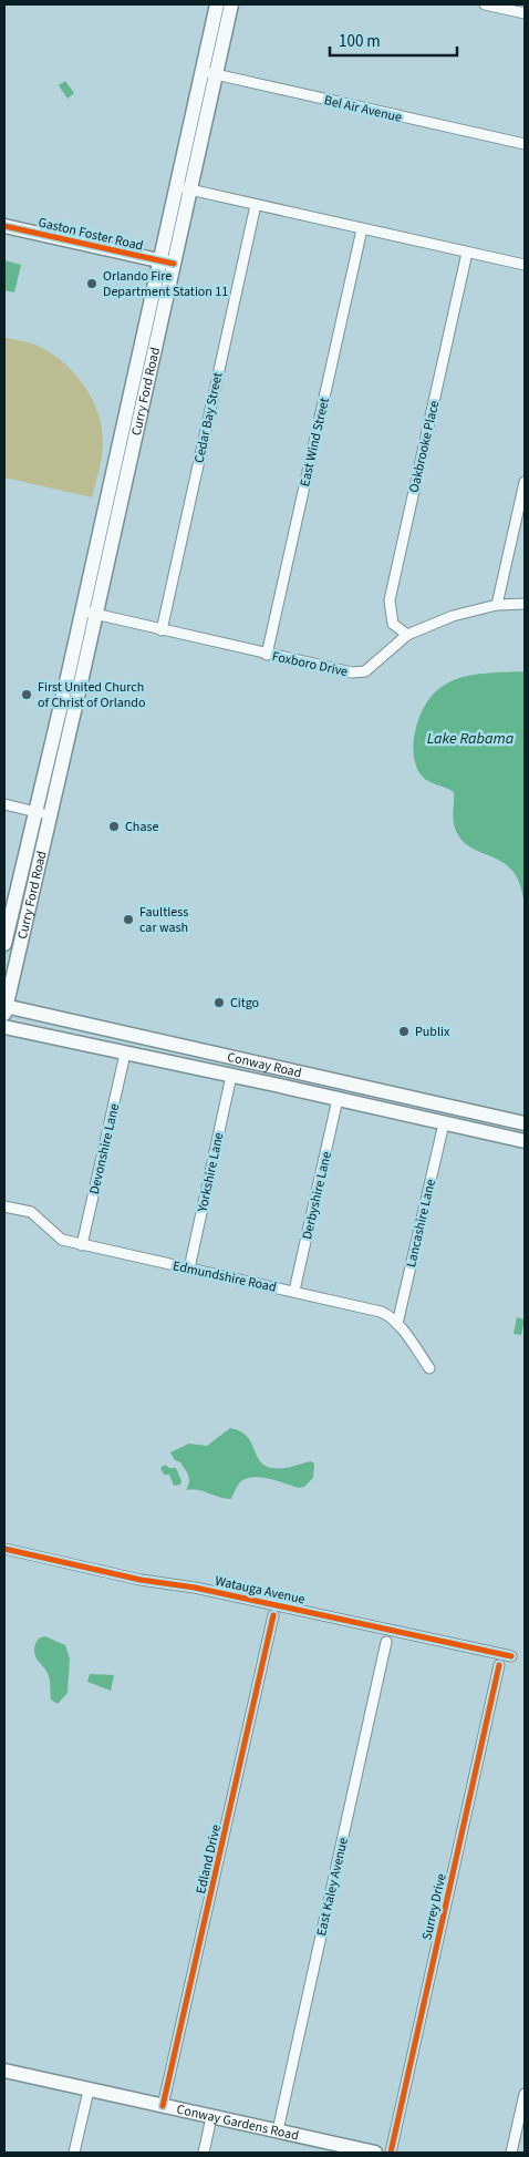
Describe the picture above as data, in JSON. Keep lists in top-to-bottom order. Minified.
{"streets":{"main road":["Gaston Foster Road","Curry Ford Road","Conway Road","Conway Gardens Road"],"street":["Bel Air Avenue","Cedar Bay Street","East Wind Street","Oakbrooke Place","Foxboro Drive","Devonshire Lane","Yorkshire Lane","Derbyshire Lane","Lancashire Lane","Edmundshire Road","Watauga Avenue","Edland Drive","East Kaley Avenue","Surrey Drive"]},"crossings":[["Bel Air Avenue","Curry Ford Road"],["Gaston Foster Road","Curry Ford Road"],["Curry Ford Road","Foxboro Drive"],["Curry Ford Road","Conway Road"],["Cedar Bay Street","Foxboro Drive"],["East Wind Street","Foxboro Drive"],["Oakbrooke Place","Foxboro Drive"],["Conway Road","Devonshire Lane"],["Conway Road","Yorkshire Lane"],["Conway Road","Derbyshire Lane"],["Conway Road","Lancashire Lane"],["Devonshire Lane","Edmundshire Road"],["Yorkshire Lane","Edmundshire Road"],["Derbyshire Lane","Edmundshire Road"],["Lancashire Lane","Edmundshire Road"],["Edland Drive","Conway Gardens Road"],["East Kaley Avenue","Conway Gardens Road"]],"water":["Lake Rabama"],"places":["Orlando Fire Department Station 11","First United Church of Christ of Orlando","Chase","Faultless car wash","Citgo","Publix"],"scale_bar":"100 m"}
